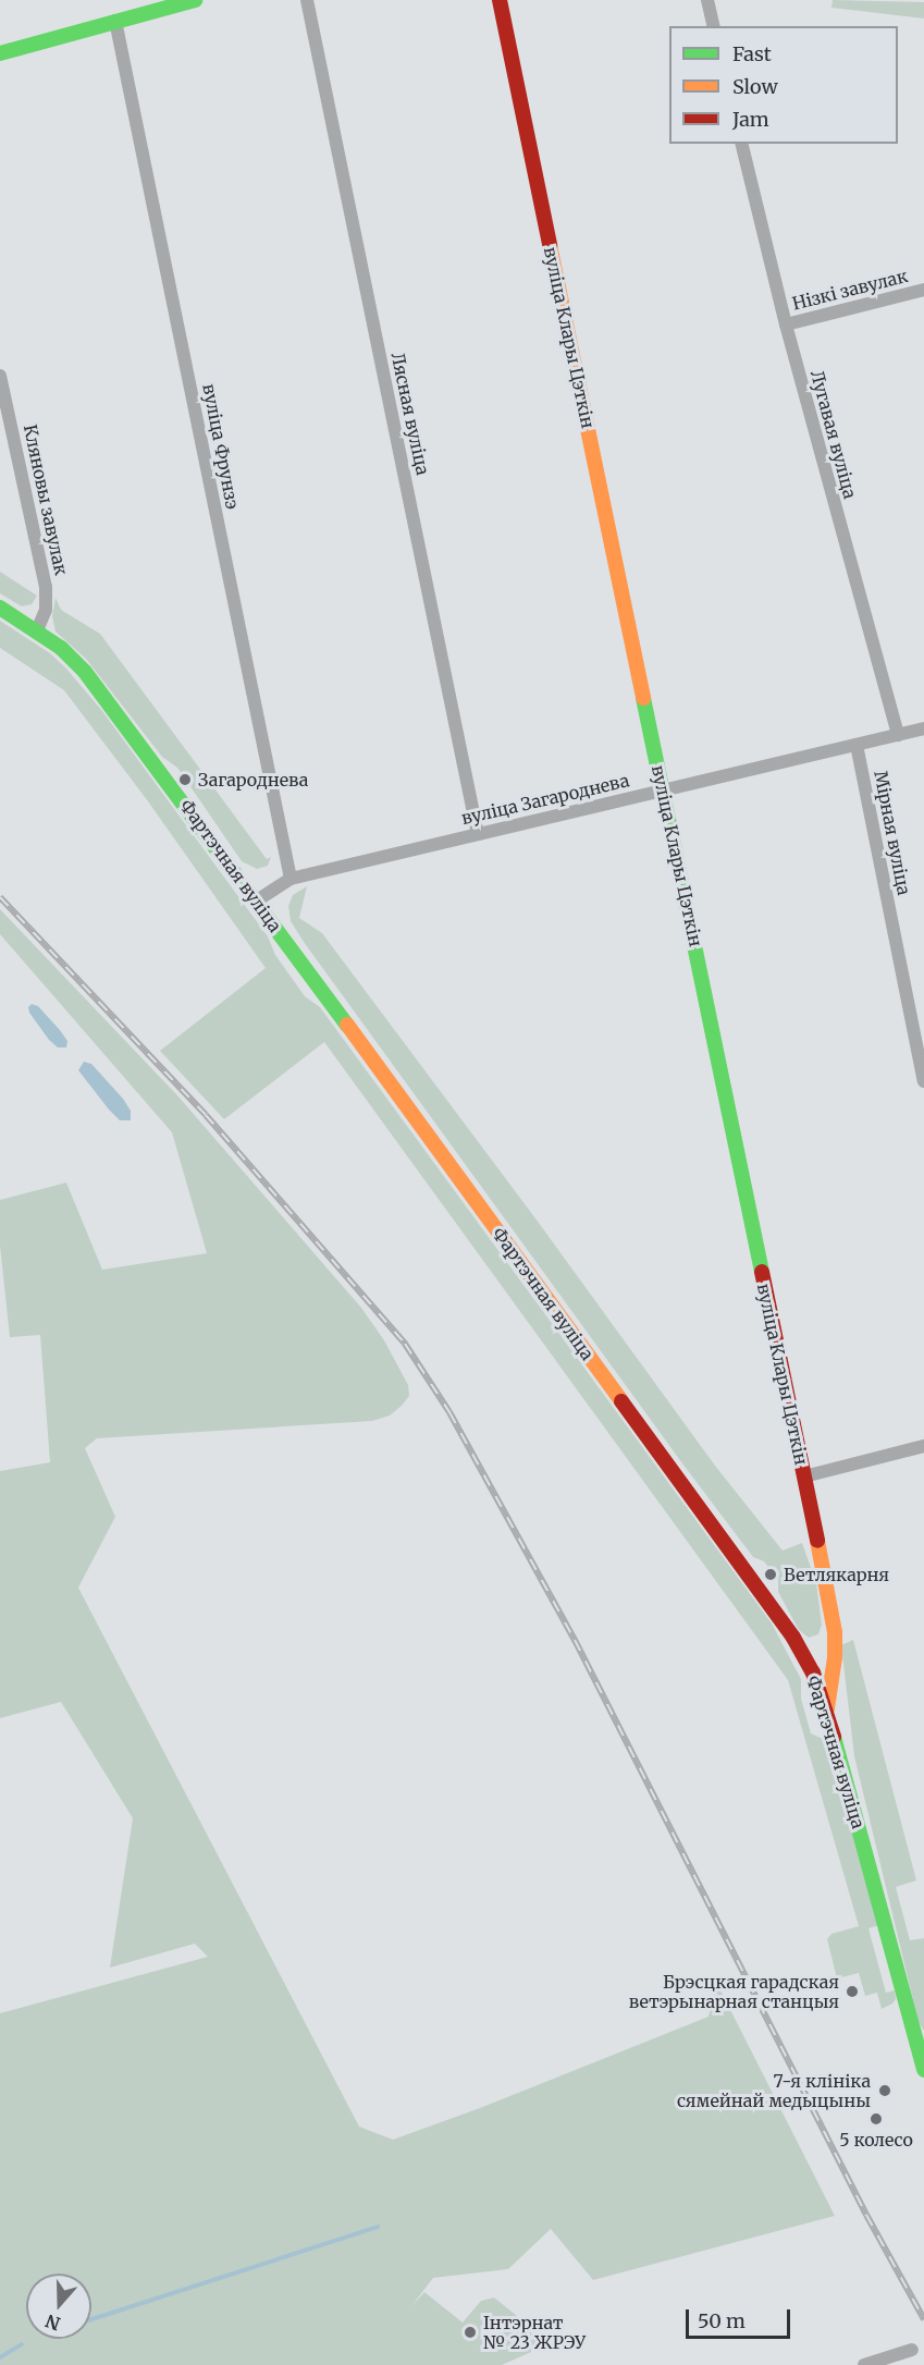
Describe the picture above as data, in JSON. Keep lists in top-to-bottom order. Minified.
{"streets":{"street":["Нізкі завулак","вуліца Клары Цэткін","Лясная вуліца","Лугавая вуліца","вуліца Фрунзэ","Кляновы завулак","вуліца Загароднева","Мірная вуліца","Фартэчная вуліца"]},"crossings":[["Нізкі завулак","Лугавая вуліца"],["вуліца Клары Цэткін","вуліца Загароднева"],["вуліца Клары Цэткін","Фартэчная вуліца"],["Лясная вуліца","вуліца Загароднева"],["Лугавая вуліца","вуліца Загароднева"],["вуліца Фрунзэ","вуліца Загароднева"],["Кляновы завулак","Фартэчная вуліца"],["вуліца Загароднева","Мірная вуліца"],["вуліца Загароднева","Фартэчная вуліца"]],"places":["Загароднева","Ветлякарня","Брэсцкая гарадская ветэрынарная станцыя","7-я клініка сямейнай медыцыны","5 колесо","Інтэрнат № 23 ЖРЭУ"],"legend":["Fast","Slow","Jam"],"scale_bar":"50 m","north":"bottom"}
